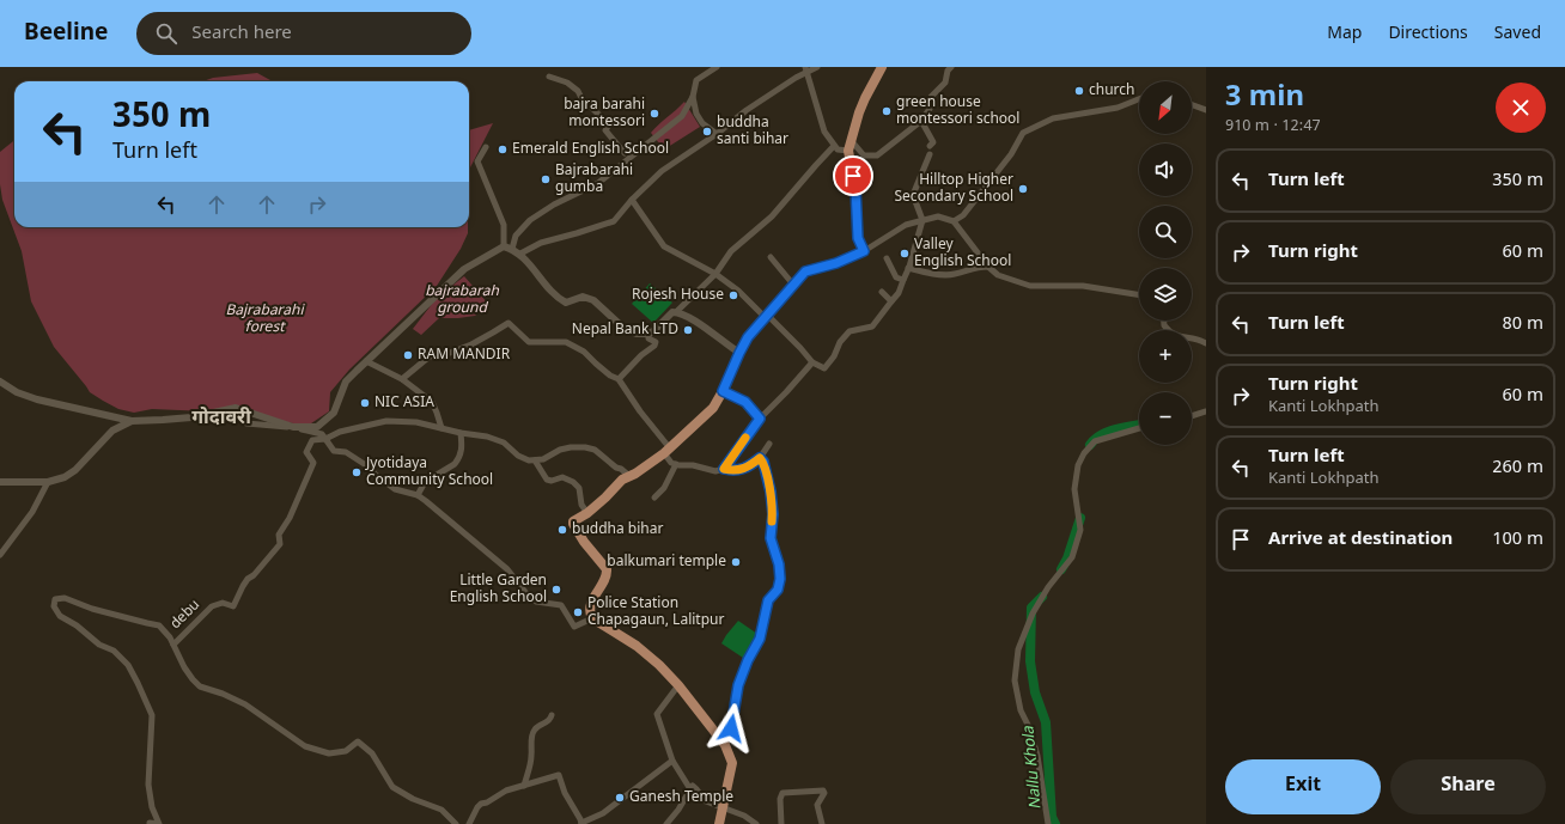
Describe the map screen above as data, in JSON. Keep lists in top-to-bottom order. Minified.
{"streets":{"street":["debu"]},"districts":["गोदावरी"],"water":["Nallu Khola"],"parks":["bajrabarah ground","Bajrabarahi forest"],"places":["church","green house montessori school","bajra barahi montessori","buddha santi bihar","Emerald English School","Bajrabarahi gumba","Hilltop Higher Secondary School","Valley English School","Rojesh House","Nepal Bank LTD","RAM MANDIR","NIC ASIA","Jyotidaya Community School","buddha bihar","balkumari temple","Little Garden English School","Police Station Chapagaun, Lalitpur","Ganesh Temple"],"north":"bottom left","page":{"header":"Beeline","search":"Search here","nav":["Map","Directions","Saved"],"heading":["3 min","910 m · 12:47"],"map_buttons":["+","−"],"turn":["350 m","Turn left"],"list":[{"name":"Turn left","value":"350 m"},{"name":"Turn right","value":"60 m"},{"name":"Turn left","value":"80 m"},{"name":"Turn right","note":"Kanti Lokhpath","value":"60 m"},{"name":"Turn left","note":"Kanti Lokhpath","value":"260 m"},{"name":"Arrive at destination","value":"100 m"}],"buttons":["Exit","Share"]}}
